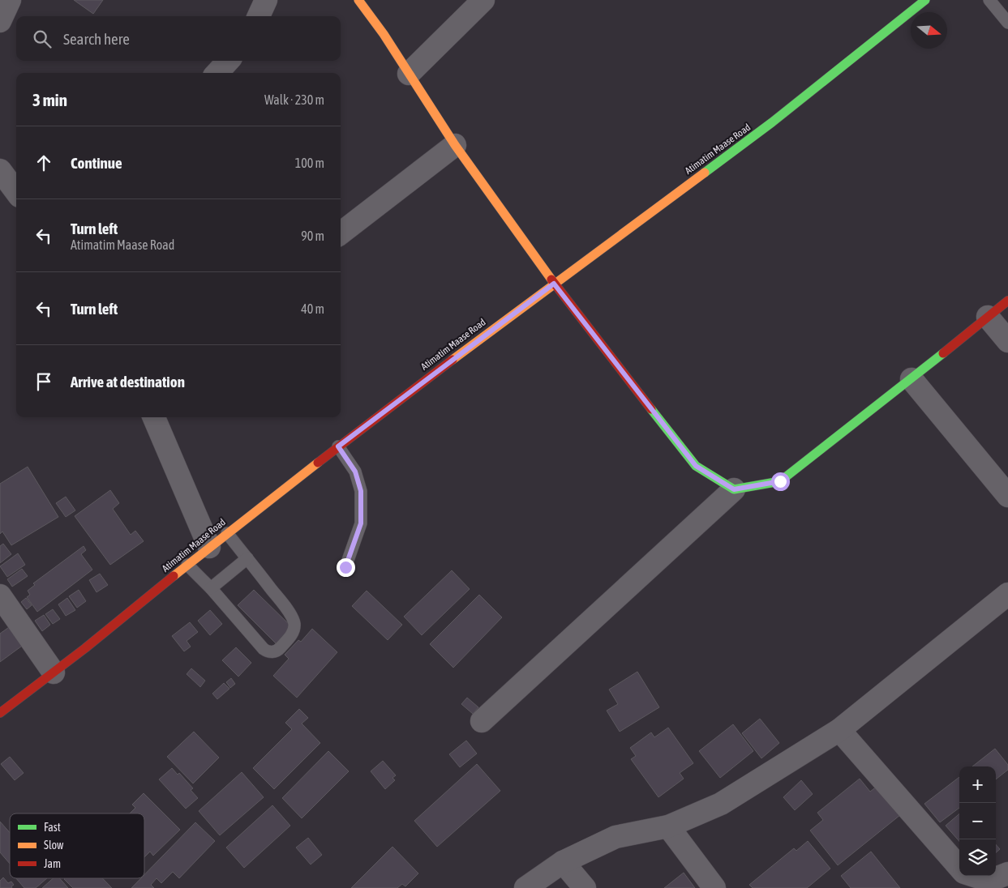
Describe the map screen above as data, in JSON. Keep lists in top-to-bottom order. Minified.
{"streets":{"main road":["Atimatim Maase Road"]},"legend":["Fast","Slow","Jam"],"north":"right","page":{"search":"Search here","heading":["3 min","Walk · 230 m"],"list":[["Continue","100 m"],["Turn left","Atimatim Maase Road","90 m"],["Turn left","40 m"],"Arrive at destination"],"map_buttons":["+","−"]}}
